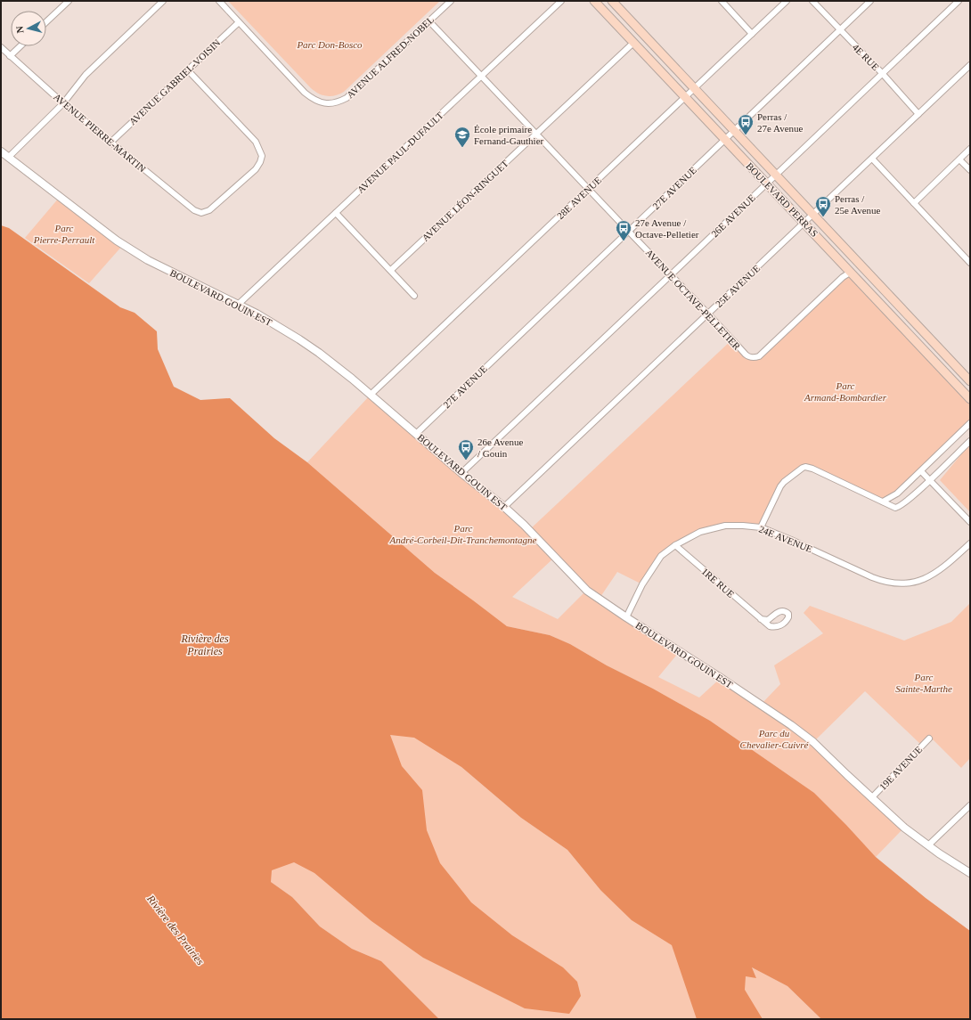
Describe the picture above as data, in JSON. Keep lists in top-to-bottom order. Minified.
{"streets":{"main road":["BOULEVARD PERRAS"],"street":["AVENUE ALFRED-NOBEL","4E RUE","AVENUE GABRIEL-VOISIN","AVENUE PIERRE-MARTIN","AVENUE PAUL-DUFAULT","27E AVENUE","28E AVENUE","AVENUE LÉON-RINGUET","26E AVENUE","25E AVENUE","BOULEVARD GOUIN EST","AVENUE OCTAVE-PELLETIER","24E AVENUE","1RE RUE","19E AVENUE"]},"crossings":[["AVENUE ALFRED-NOBEL","AVENUE GABRIEL-VOISIN"],["AVENUE ALFRED-NOBEL","AVENUE OCTAVE-PELLETIER"],["4E RUE","27E AVENUE"],["4E RUE","26E AVENUE"],["4E RUE","25E AVENUE"],["AVENUE GABRIEL-VOISIN","AVENUE PIERRE-MARTIN"],["AVENUE PAUL-DUFAULT","BOULEVARD GOUIN EST"],["AVENUE PAUL-DUFAULT","AVENUE OCTAVE-PELLETIER"],["27E AVENUE","BOULEVARD PERRAS"],["27E AVENUE","BOULEVARD GOUIN EST"],["27E AVENUE","AVENUE OCTAVE-PELLETIER"],["28E AVENUE","BOULEVARD PERRAS"],["28E AVENUE","BOULEVARD GOUIN EST"],["28E AVENUE","AVENUE OCTAVE-PELLETIER"],["BOULEVARD PERRAS","AVENUE LÉON-RINGUET"],["BOULEVARD PERRAS","26E AVENUE"],["BOULEVARD PERRAS","25E AVENUE"],["BOULEVARD PERRAS","AVENUE OCTAVE-PELLETIER"],["AVENUE LÉON-RINGUET","AVENUE OCTAVE-PELLETIER"],["26E AVENUE","BOULEVARD GOUIN EST"],["26E AVENUE","AVENUE OCTAVE-PELLETIER"],["25E AVENUE","BOULEVARD GOUIN EST"],["25E AVENUE","AVENUE OCTAVE-PELLETIER"],["BOULEVARD GOUIN EST","24E AVENUE"],["BOULEVARD GOUIN EST","19E AVENUE"],["24E AVENUE","1RE RUE"]],"water":["Rivière des Prairies"],"parks":["Parc Don-Bosco","Parc Pierre-Perrault","Parc Armand-Bombardier","Parc André-Corbeil-Dit-Tranchemontagne","Parc Sainte-Marthe","Parc du Chevalier-Cuivré"],"places":{"bus stop":["Perras / 27e Avenue","Perras / 25e Avenue","27e Avenue / Octave-Pelletier","26e Avenue / Gouin"],"school or university":["École primaire Fernand-Gauthier"]},"north":"left"}
